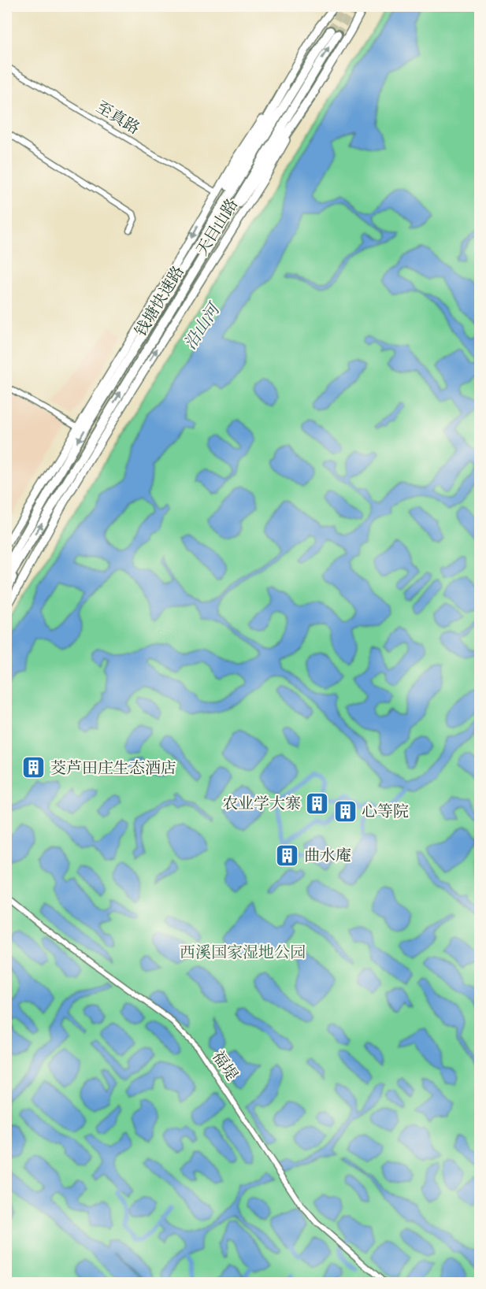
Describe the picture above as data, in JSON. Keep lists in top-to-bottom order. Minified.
{"streets":{"highway":["钱塘快速路"],"main road":["天目山路"],"street":["至真路","福堤"]},"crossings":[["至真路","天目山路"]],"water":["沿山河"],"parks":["西溪国家湿地公园"],"places":{"building":["茭芦田庄生态酒店","农业学大寨","心等院","曲水庵"]}}
